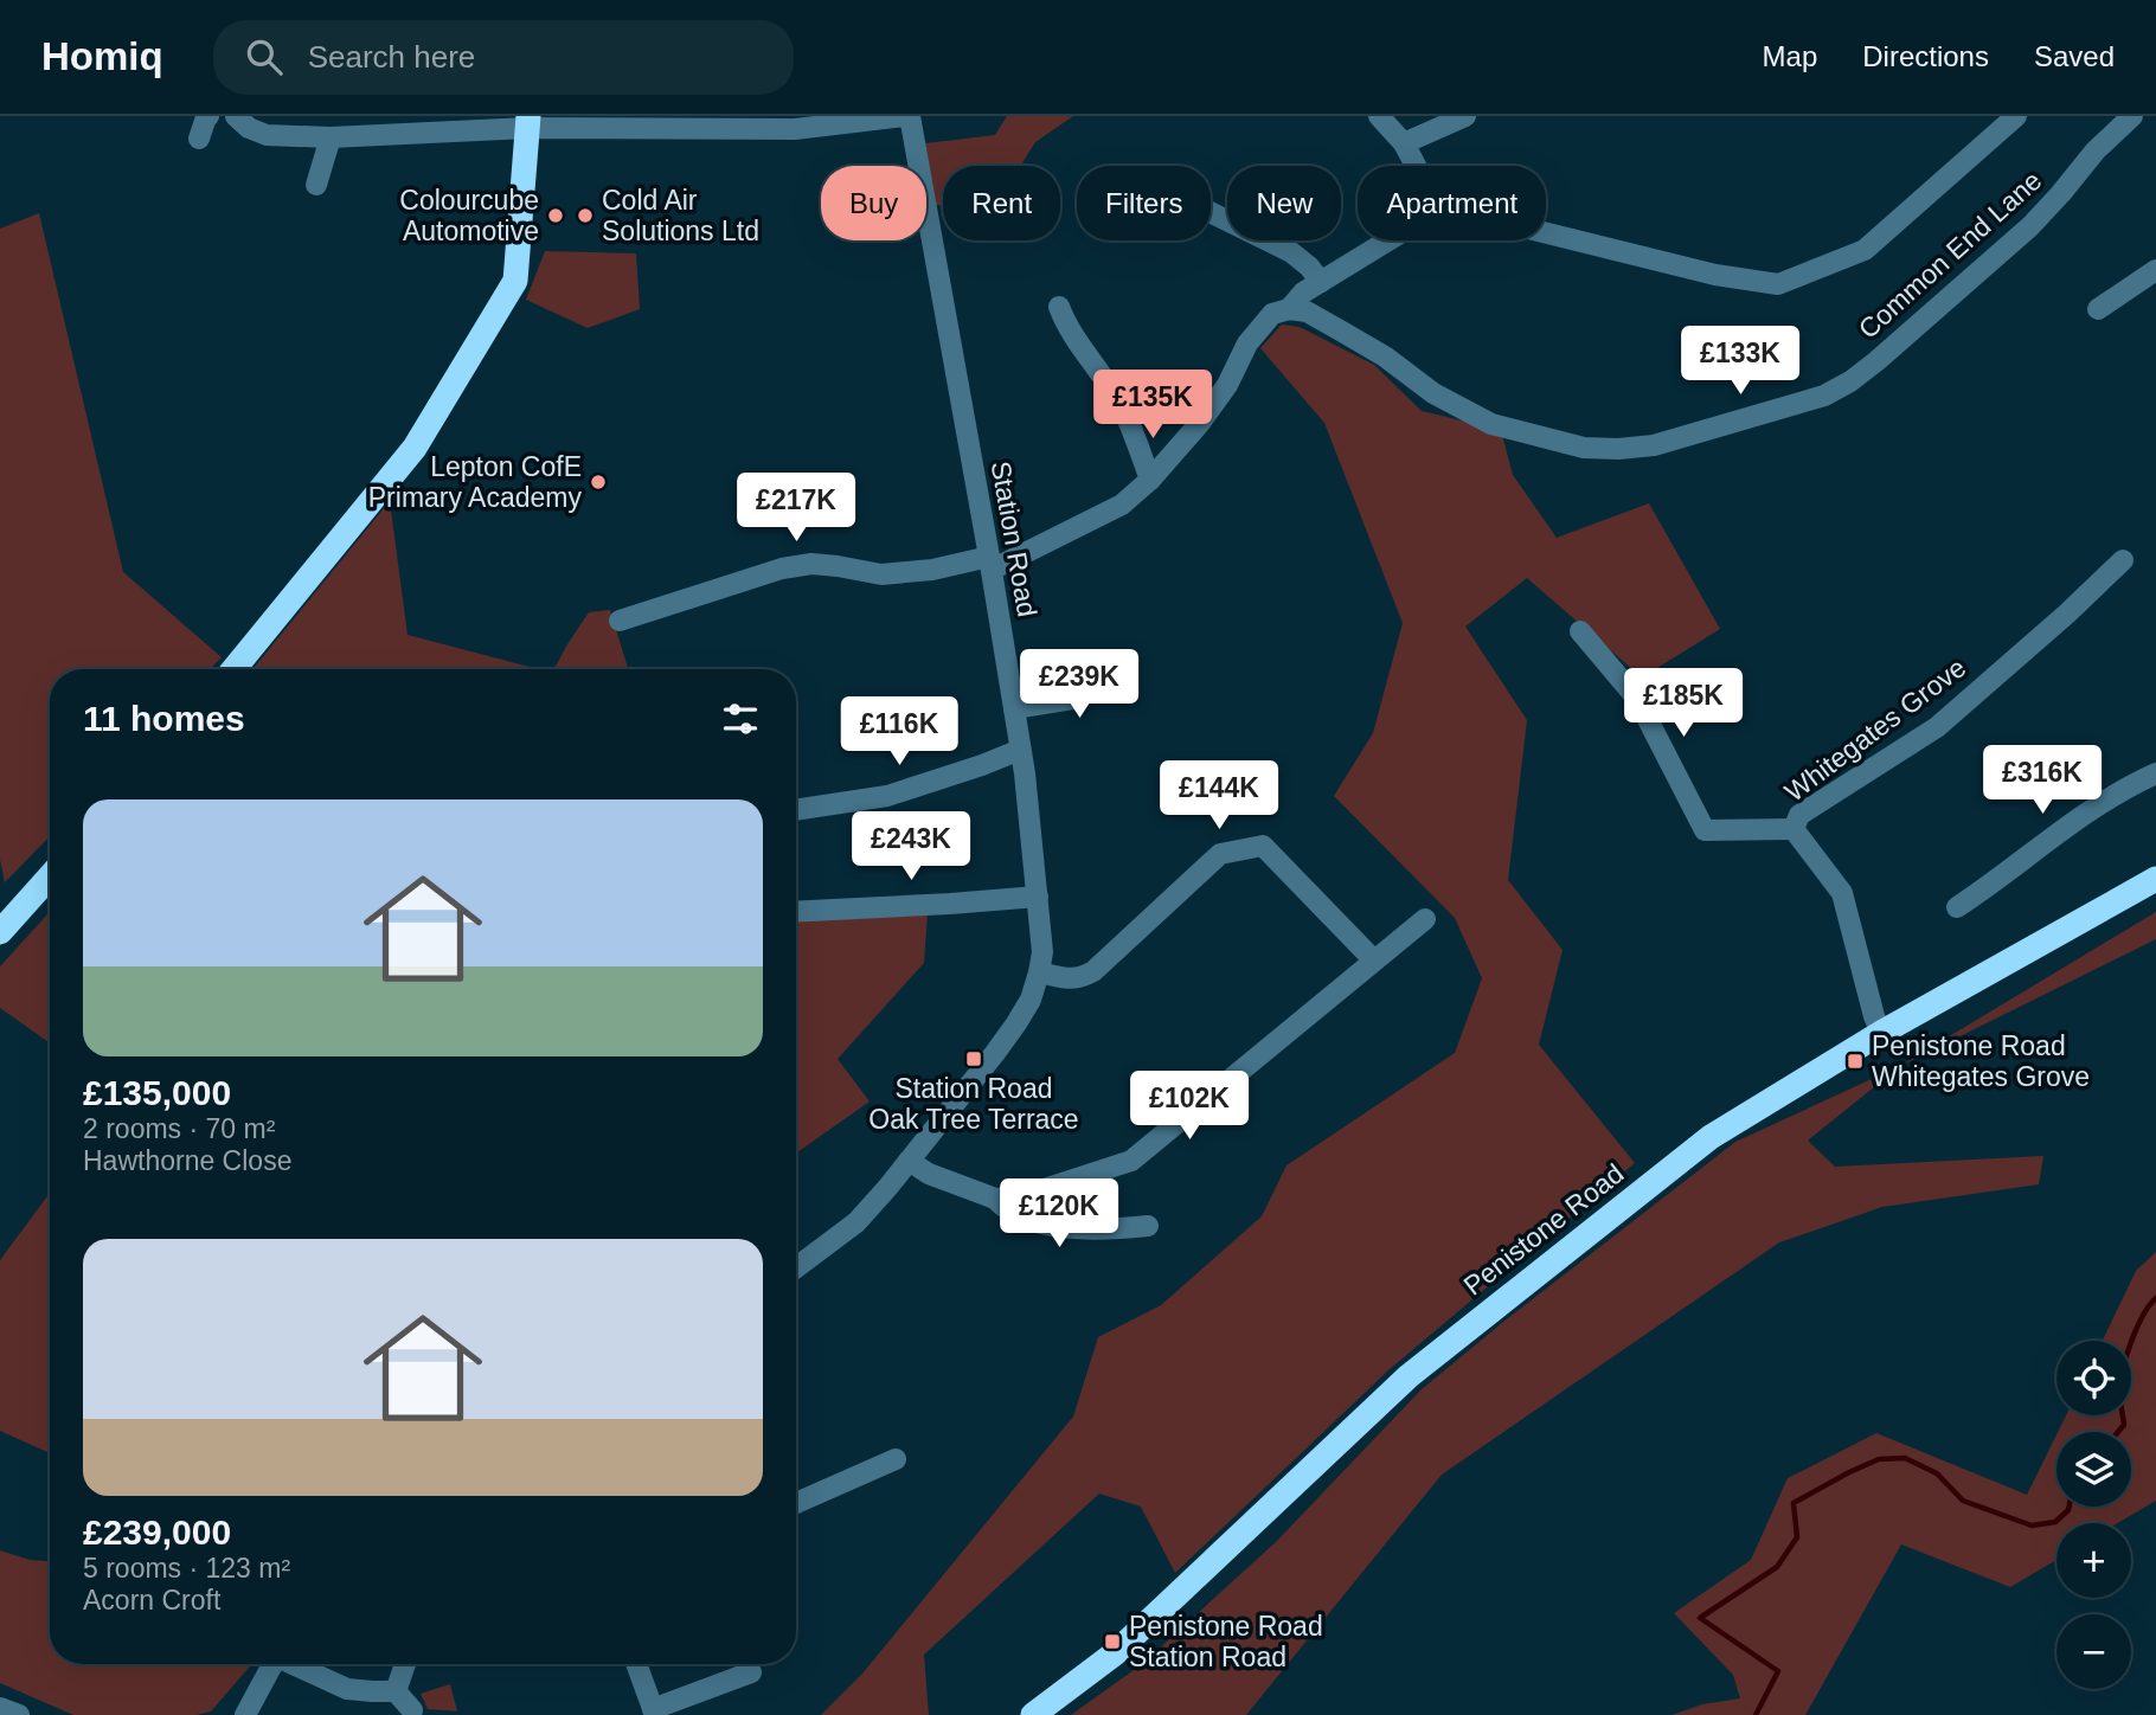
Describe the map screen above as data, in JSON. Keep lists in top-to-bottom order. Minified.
{"streets":{"highway":["Penistone Road"],"street":["Common End Lane","Station Road","Whitegates Grove"]},"crossings":[["Whitegates Grove","Penistone Road"]],"places":{"other":["Colourcube Automotive","Cold Air Solutions Ltd","Lepton CofE Primary Academy"],"transit":["Station Road Oak Tree Terrace","Penistone Road Whitegates Grove","Penistone Road Station Road"]},"page":{"header":"Homiq","search":"Search here","nav":["Map","Directions","Saved"],"chip":["Buy","Rent","Filters","New","Apartment"],"price":["£133K","£135K","£217K","£239K","£185K","£116K","£316K","£144K","£243K","£102K","£120K"],"heading":"11 homes","list":[{"name":"£135,000","note":"2 rooms · 70 m² · Hawthorne Close"},{"name":"£239,000","note":"5 rooms · 123 m² · Acorn Croft"}],"map_buttons":["+","−"]}}
